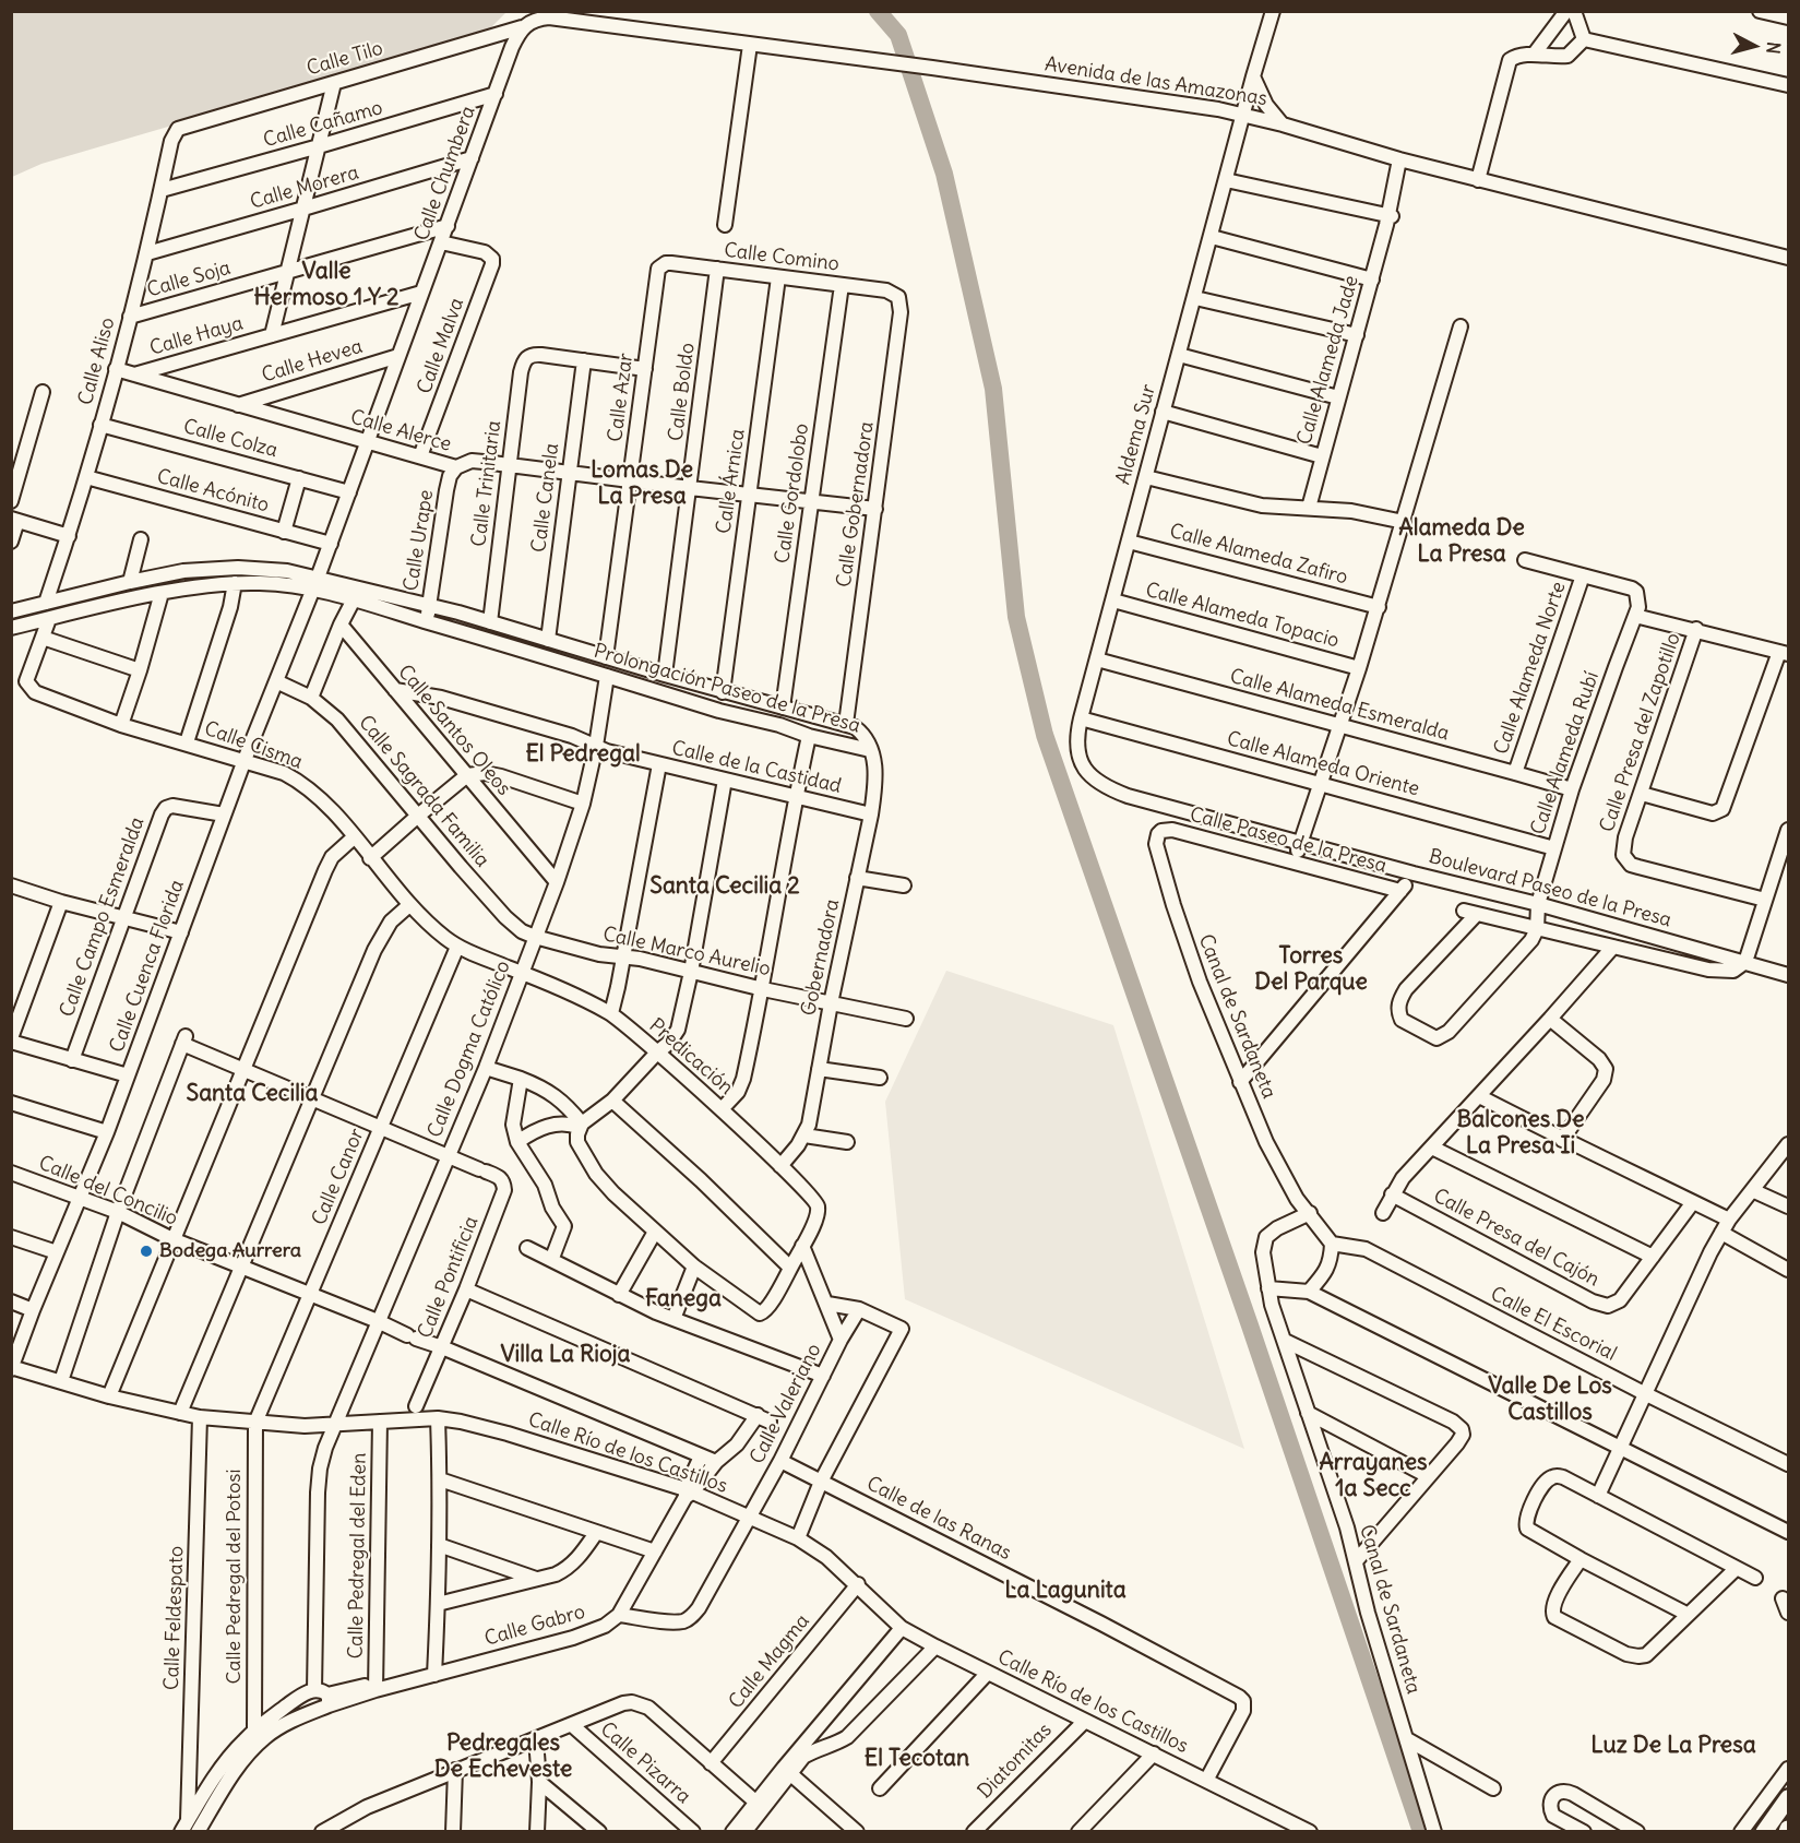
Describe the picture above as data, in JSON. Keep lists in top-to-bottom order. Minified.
{"streets":{"street":["Calle Tilo","Avenida de las Amazonas","Calle Cañamo","Calle Chumbera","Calle Morera","Calle Comino","Calle Soja","Calle Haya","Calle Malva","Calle Alameda Jade","Calle Aliso","Calle Hevea","Calle Boldo","Calle Azar","Calle Alerce","Aldema Sur","Calle Colza","Calle Árnica","Calle Trinitaria","Calle Acónito","Calle Gordolobo","Calle Canela","Calle Gobernadora","Calle Urape","Calle Alameda Zafiro","Calle Alameda Topacio","Calle Alameda Norte","Prolongación Paseo de la Presa","Calle Alameda Esmeralda","Calle Santos Oleos","Calle Presa del Zapotillo","Calle Cisma","Calle Alameda Rubí","Calle Alameda Oriente","Calle de la Castidad","Calle Sagrada Familia","Calle Paseo de la Presa","Boulevard Paseo de la Presa","Calle Campo Esmeralda","Calle Marco Aurelio","Gobernadora","Calle Cuenca Florida","Canal de Sardaneta","Calle Dogma Católico","Predicación","Calle Canor","Calle del Concilio","Calle Presa del Cajón","Calle Pontificia","Calle El Escorial","Calle Valeriano","Calle Río de los Castillos","Calle de las Ranas","Calle Pedregal del Eden","Calle Pedregal del Potosi","Calle Feldespato","Calle Gabro","Calle Magma","Diatomitas","Calle Pizarra"]},"crossings":[["Calle Tilo","Avenida de las Amazonas"],["Calle Tilo","Calle Chumbera"],["Calle Tilo","Calle Aliso"],["Avenida de las Amazonas","Calle Chumbera"],["Avenida de las Amazonas","Calle Alameda Jade"],["Avenida de las Amazonas","Aldema Sur"],["Calle Cañamo","Calle Chumbera"],["Calle Cañamo","Calle Aliso"],["Calle Chumbera","Calle Morera"],["Calle Chumbera","Calle Soja"],["Calle Chumbera","Calle Haya"],["Calle Chumbera","Calle Malva"],["Calle Chumbera","Calle Hevea"],["Calle Chumbera","Calle Alerce"],["Calle Chumbera","Calle Colza"],["Calle Chumbera","Calle Acónito"],["Calle Chumbera","Prolongación Paseo de la Presa"],["Calle Chumbera","Calle Cuenca Florida"],["Calle Morera","Calle Aliso"],["Calle Comino","Calle Boldo"],["Calle Comino","Calle Azar"],["Calle Comino","Calle Árnica"],["Calle Comino","Calle Gordolobo"],["Calle Comino","Calle Gobernadora"],["Calle Soja","Calle Aliso"],["Calle Haya","Calle Alerce"],["Calle Malva","Calle Alerce"],["Calle Aliso","Calle Alerce"],["Calle Aliso","Calle Colza"],["Calle Aliso","Calle Acónito"],["Calle Hevea","Calle Alerce"],["Calle Boldo","Calle Alerce"],["Calle Boldo","Prolongación Paseo de la Presa"],["Calle Azar","Calle Alerce"],["Calle Azar","Prolongación Paseo de la Presa"],["Calle Alerce","Calle Árnica"],["Calle Alerce","Calle Trinitaria"],["Calle Alerce","Calle Gordolobo"],["Calle Alerce","Calle Canela"],["Calle Alerce","Calle Gobernadora"],["Calle Alerce","Calle Urape"],["Aldema Sur","Calle Alameda Zafiro"],["Aldema Sur","Calle Alameda Topacio"],["Aldema Sur","Calle Alameda Esmeralda"],["Aldema Sur","Calle Alameda Oriente"],["Aldema Sur","Boulevard Paseo de la Presa"],["Calle Árnica","Prolongación Paseo de la Presa"],["Calle Trinitaria","Calle Canela"],["Calle Trinitaria","Prolongación Paseo de la Presa"],["Calle Gordolobo","Prolongación Paseo de la Presa"],["Calle Canela","Prolongación Paseo de la Presa"],["Calle Gobernadora","Prolongación Paseo de la Presa"],["Calle Urape","Prolongación Paseo de la Presa"],["Calle Alameda Norte","Calle Alameda Esmeralda"],["Calle Alameda Norte","Calle Alameda Rubí"],["Prolongación Paseo de la Presa","Gobernadora"],["Prolongación Paseo de la Presa","Calle Cuenca Florida"],["Prolongación Paseo de la Presa","Calle Dogma Católico"],["Calle Alameda Esmeralda","Calle Alameda Rubí"],["Calle Santos Oleos","Calle de la Castidad"],["Calle Santos Oleos","Calle Dogma Católico"],["Calle Cisma","Calle Cuenca Florida"],["Calle Cisma","Calle Dogma Católico"],["Calle Cisma","Predicación"],["Calle Cisma","Calle Canor"],["Calle Alameda Rubí","Calle Alameda Oriente"],["Calle Alameda Rubí","Boulevard Paseo de la Presa"],["Calle de la Castidad","Gobernadora"],["Calle de la Castidad","Calle Dogma Católico"],["Calle Sagrada Familia","Calle Marco Aurelio"],["Calle Sagrada Familia","Calle Cuenca Florida"],["Calle Sagrada Familia","Calle Dogma Católico"],["Calle Paseo de la Presa","Canal de Sardaneta"],["Calle Campo Esmeralda","Calle Cuenca Florida"],["Calle Marco Aurelio","Gobernadora"],["Calle Marco Aurelio","Calle Dogma Católico"],["Gobernadora","Predicación"],["Calle Cuenca Florida","Calle del Concilio"],["Calle Cuenca Florida","Calle Río de los Castillos"],["Canal de Sardaneta","Calle El Escorial"],["Calle Dogma Católico","Predicación"],["Calle Dogma Católico","Calle del Concilio"],["Calle Dogma Católico","Calle Pontificia"],["Calle Dogma Católico","Calle Río de los Castillos"],["Calle Dogma Católico","Calle Gabro"],["Calle Canor","Calle del Concilio"],["Calle Canor","Calle Pontificia"],["Calle Canor","Calle Río de los Castillos"],["Calle Canor","Calle Pedregal del Potosi"],["Calle del Concilio","Calle Pontificia"],["Calle Valeriano","Calle Río de los Castillos"],["Calle Valeriano","Calle de las Ranas"],["Calle Valeriano","Calle Gabro"],["Calle Río de los Castillos","Calle de las Ranas"],["Calle Río de los Castillos","Calle Pedregal del Eden"],["Calle Río de los Castillos","Calle Pedregal del Potosi"],["Calle Río de los Castillos","Calle Feldespato"],["Calle Río de los Castillos","Calle Magma"],["Calle Río de los Castillos","Diatomitas"],["Calle Pedregal del Eden","Calle Gabro"],["Calle Pedregal del Potosi","Calle Gabro"],["Calle Feldespato","Calle Gabro"]],"districts":["Valle Hermoso 1 Y 2","Lomas De La Presa","Alameda De La Presa","El Pedregal","Santa Cecilia 2","Torres Del Parque","Santa Cecilia","Balcones De La Presa Ii","Fanega","Villa La Rioja","Valle De Los Castillos","Arrayanes 1a Secc","La Lagunita","Pedregales De Echeveste","Luz De La Presa","El Tecotan"],"places":["Bodega Aurrera"],"north":"right"}
